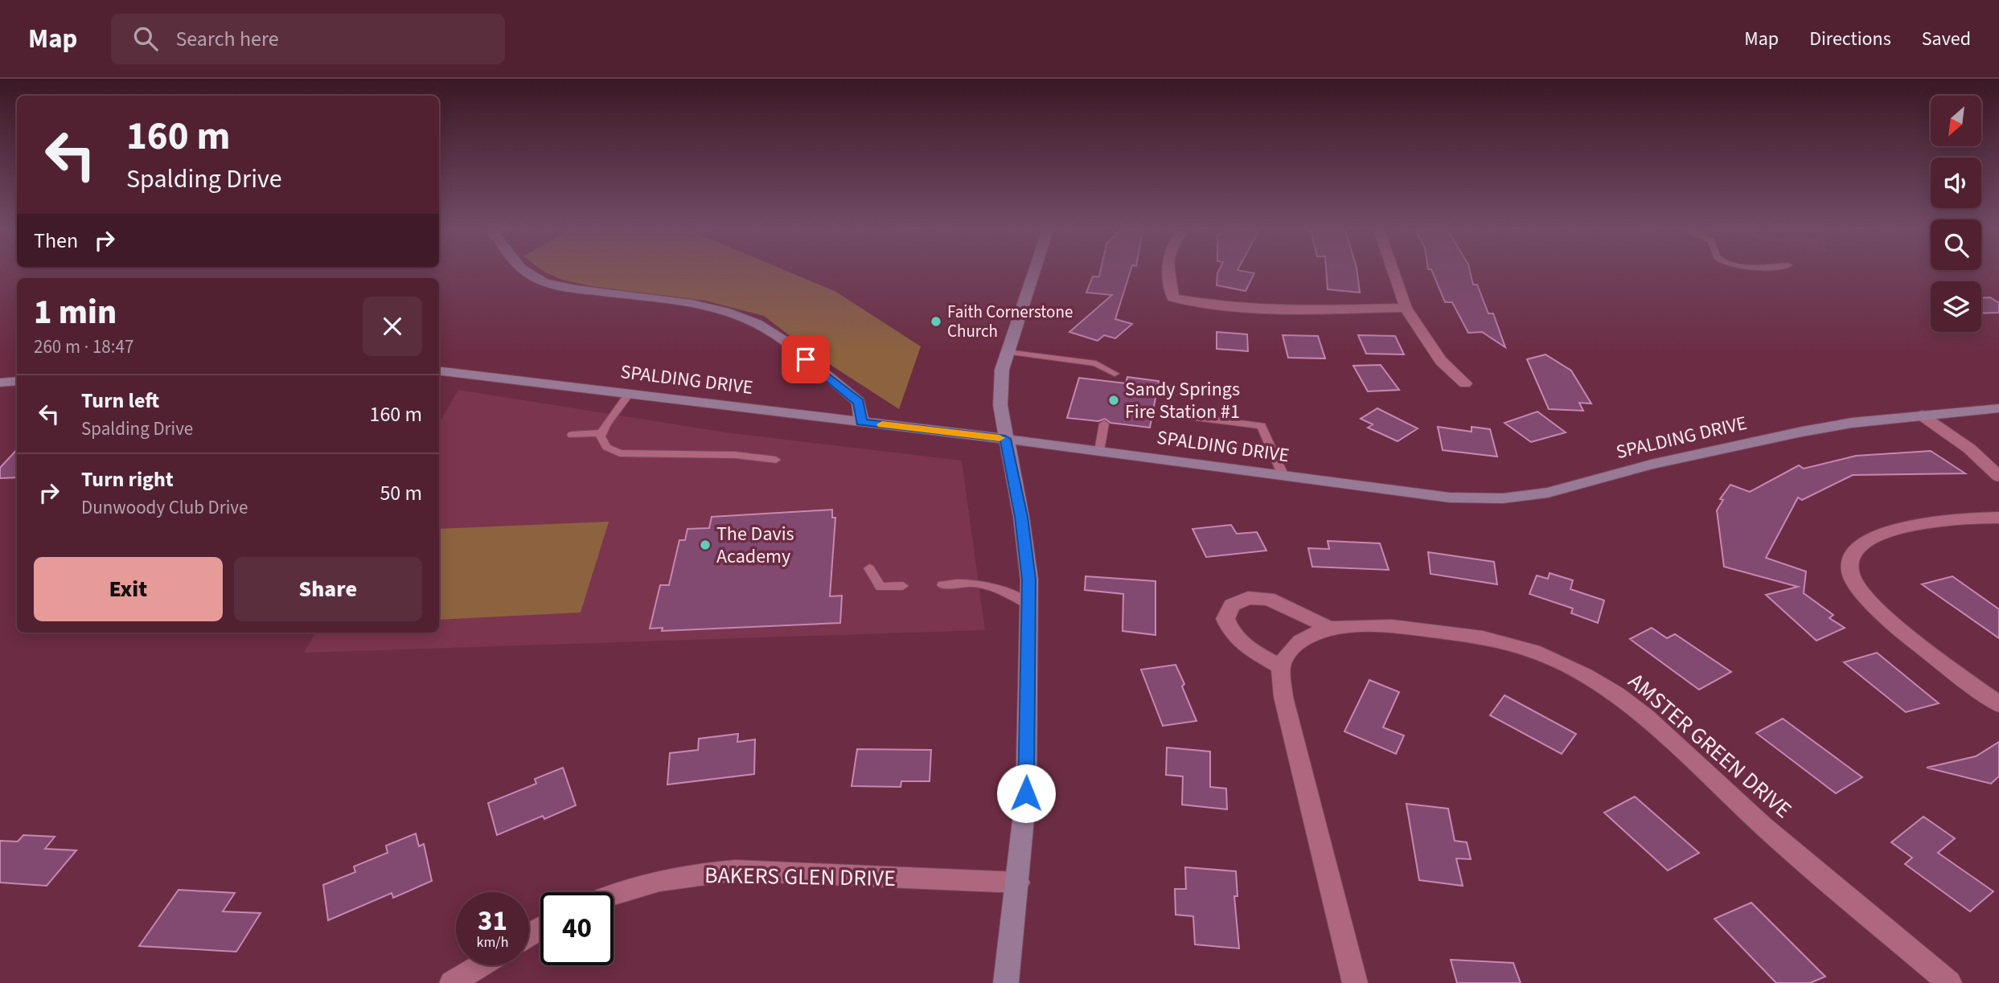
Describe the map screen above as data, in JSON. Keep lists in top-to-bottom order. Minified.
{"streets":{"street":["SPALDING DRIVE","AMSTER GREEN DRIVE","BAKERS GLEN DRIVE"]},"places":["Faith Cornerstone Church","Sandy Springs Fire Station #1","The Davis Academy"],"north":"bottom left","page":{"header":"Map","search":"Search here","nav":["Map","Directions","Saved"],"turn":["160 m","Spalding Drive"],"then":"Then","heading":["1 min","260 m · 18:47"],"list":[{"name":"Turn left","note":"Spalding Drive","value":"160 m"},{"name":"Turn right","note":"Dunwoody Club Drive","value":"50 m"}],"buttons":["Exit","Share"],"speed":"31 km/h","limit":"40"}}
